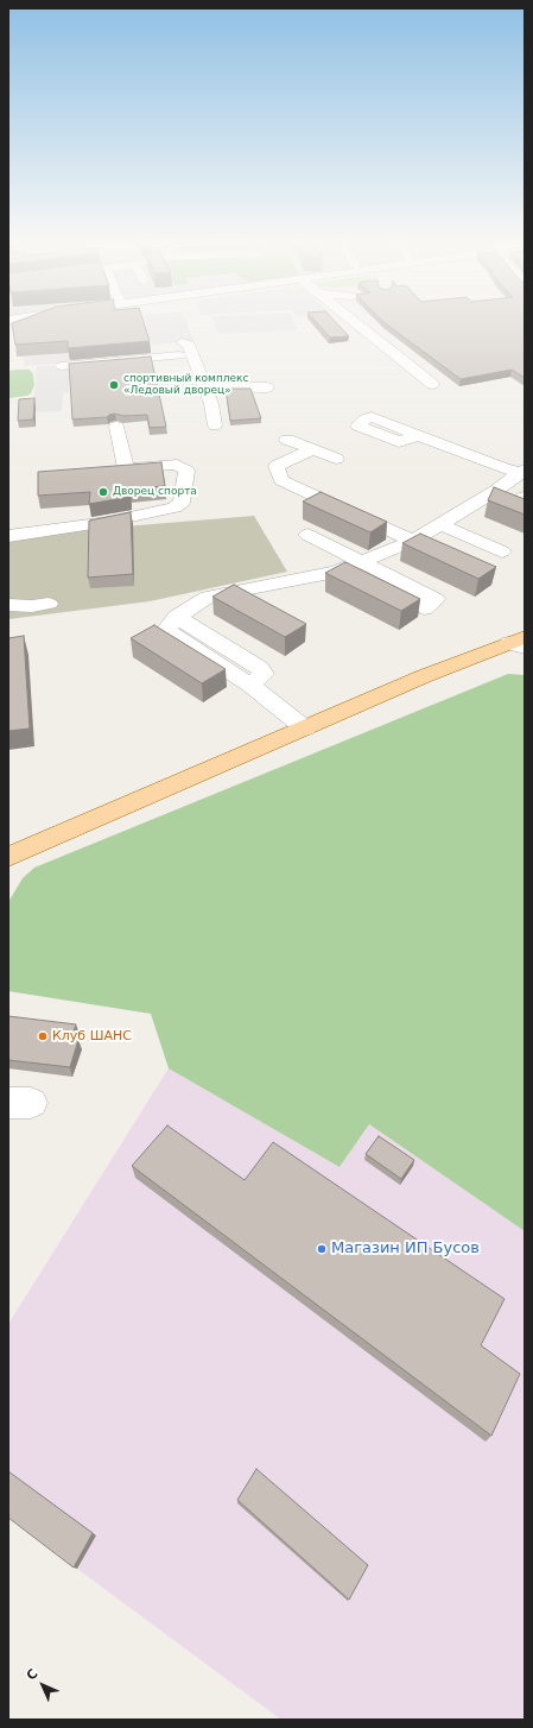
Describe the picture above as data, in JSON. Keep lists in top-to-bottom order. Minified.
{"places":["спортивный комплекс «Ледовый дворец»","Дворец спорта","Клуб ШАНС","Магазин ИП Бусов"],"north":"top left"}
